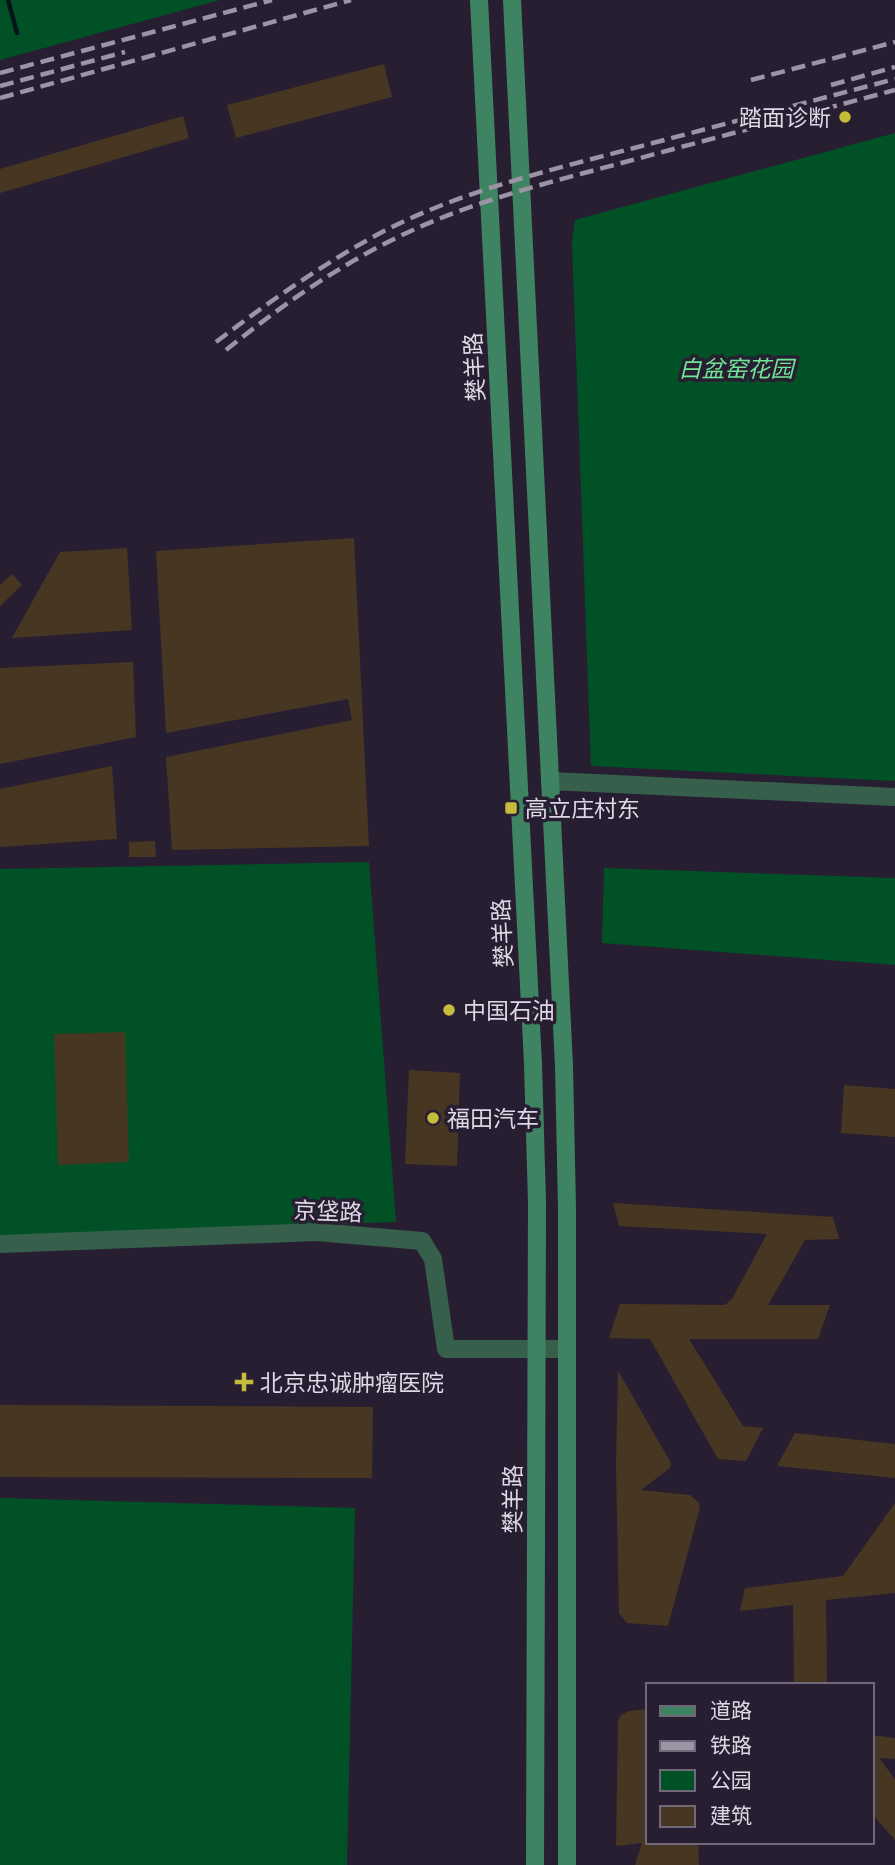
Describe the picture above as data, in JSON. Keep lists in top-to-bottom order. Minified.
{"streets":{"main road":["樊羊路"],"street":["京垡路"]},"crossings":[["樊羊路","京垡路"]],"parks":["白盆窑花园"],"places":{"other":["踏面诊断","中国石油","福田汽车"],"transit":["高立庄村东"],"health":["北京忠诚肿瘤医院"]},"legend":["道路","铁路","公园","建筑"]}
